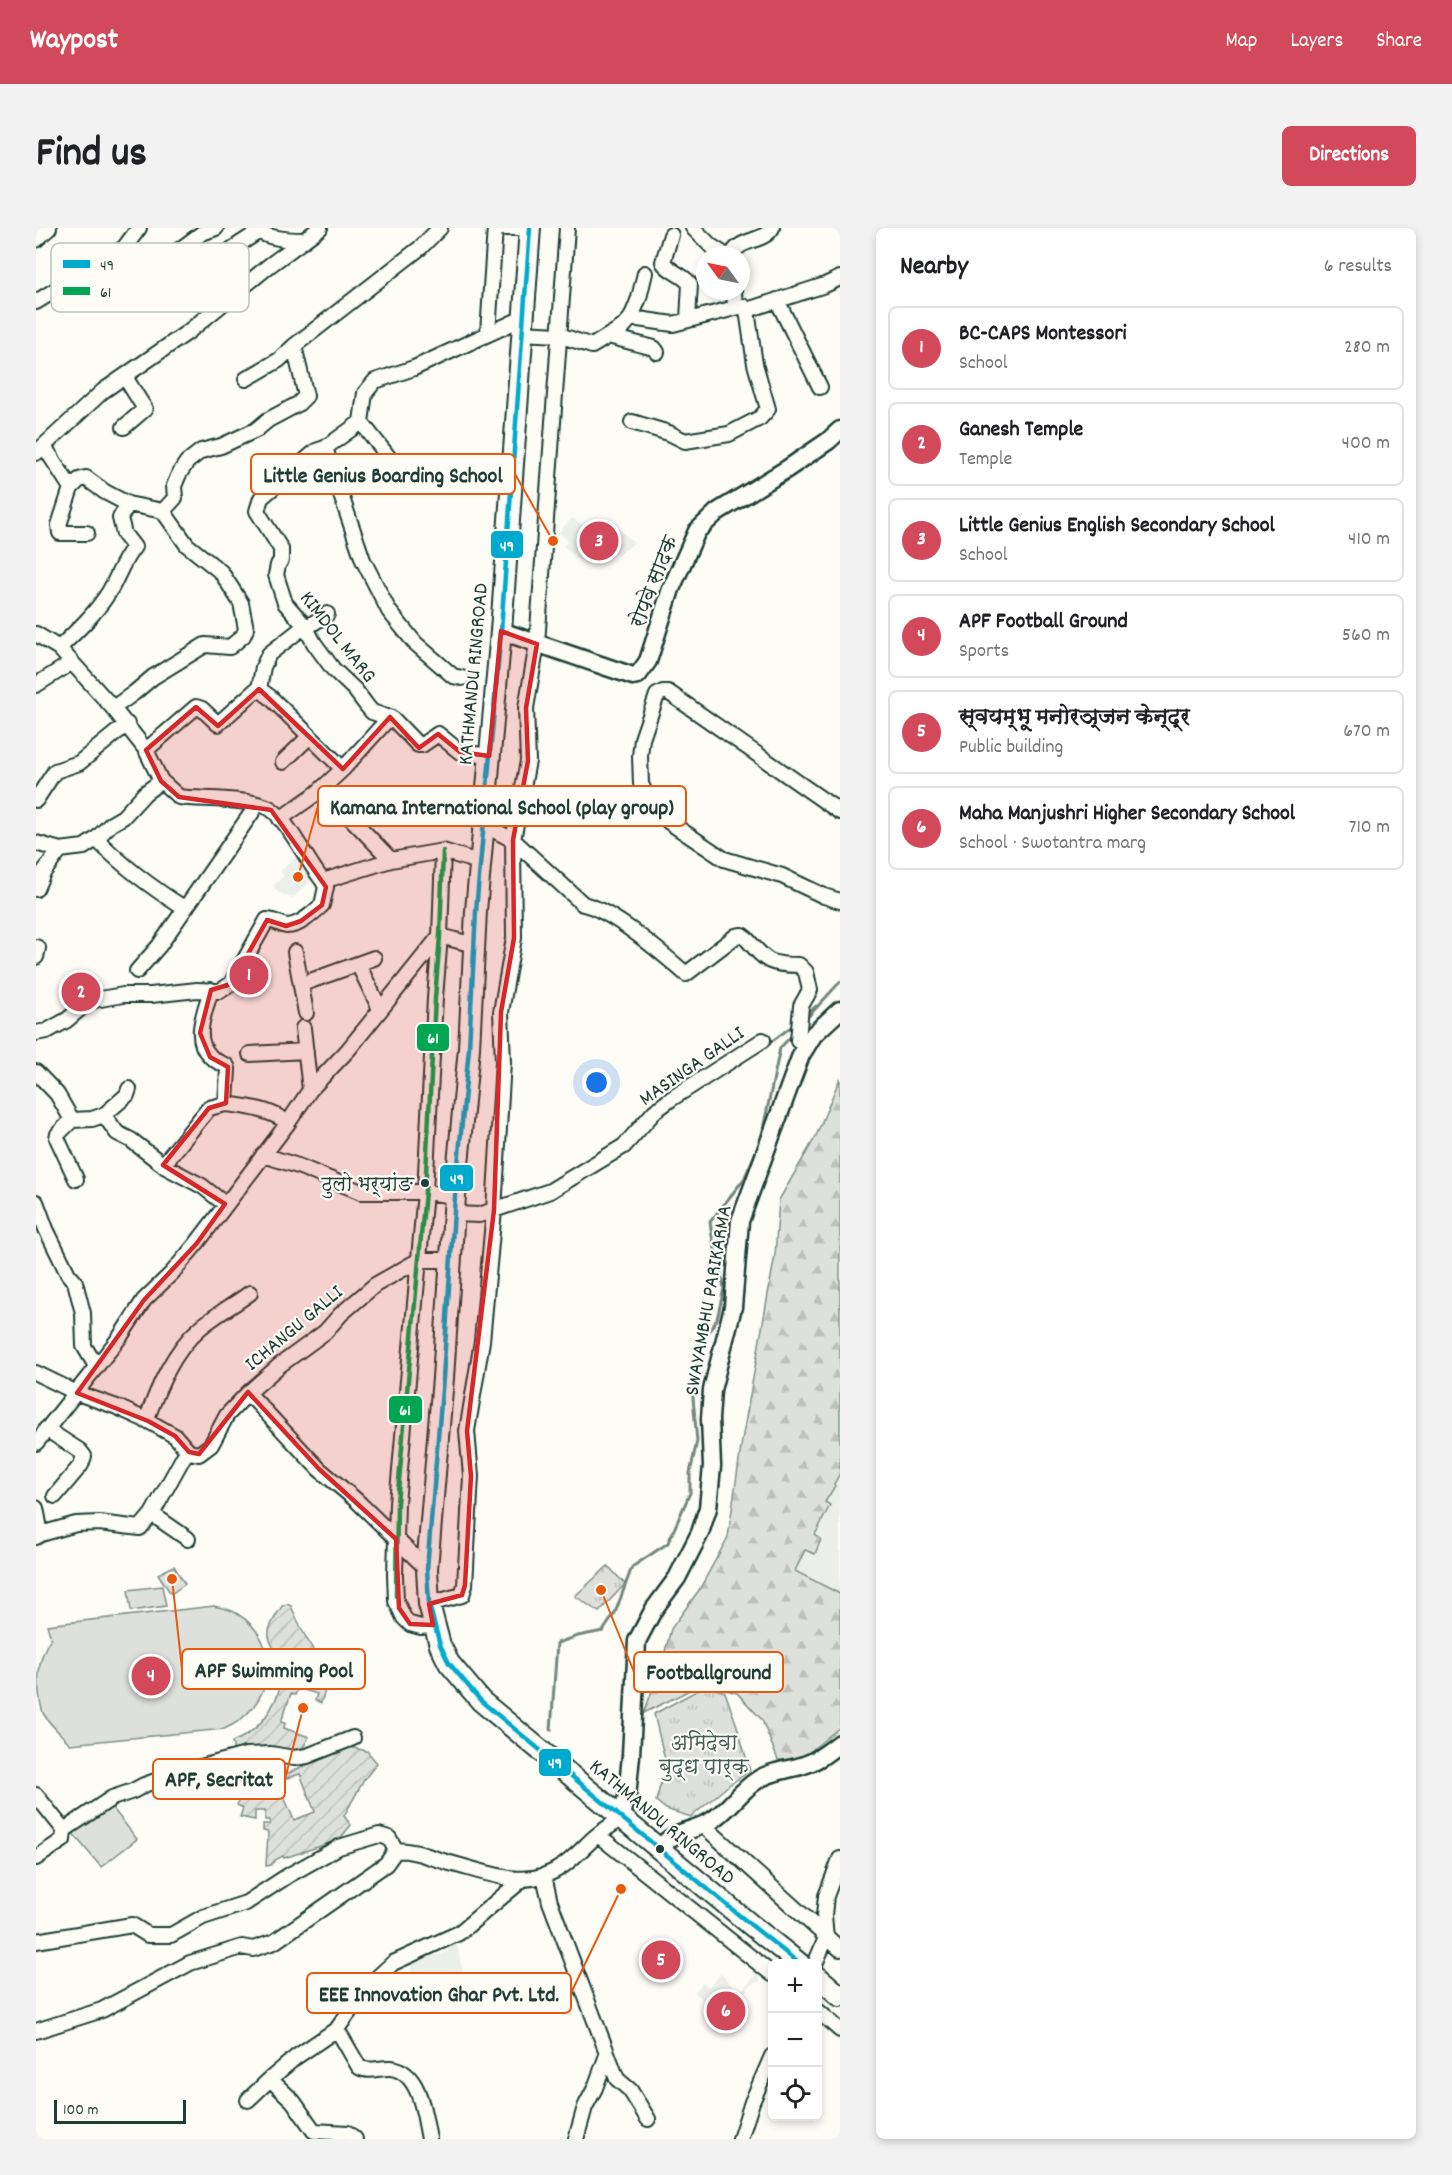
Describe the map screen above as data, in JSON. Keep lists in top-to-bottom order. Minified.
{"streets":{"highway":["KATHMANDU RINGROAD"],"main road":["रोपवे सादक","SWAYAMBHU PARIKARMA"],"street":["KIMDOL MARG","MASINGA GALLI","ICHANGU GALLI"]},"crossings":[["रोपवे सादक","KATHMANDU RINGROAD"],["KIMDOL MARG","KATHMANDU RINGROAD"],["KATHMANDU RINGROAD","MASINGA GALLI"],["KATHMANDU RINGROAD","SWAYAMBHU PARIKARMA"],["KATHMANDU RINGROAD","ICHANGU GALLI"]],"parks":["अमिदेवा बुद्ध पार्क"],"places":["Little Genius Boarding School","Kamana International School (play group)","ठुलो भर्यांङ","APF Swimming Pool","Footballground","APF, Secritat","EEE Innovation Ghar Pvt. Ltd."],"lines":["transit line 49","transit line 61"],"legend":["49","61"],"scale_bar":"100 m","north":"top left","page":{"header":"Waypost","nav":["Map","Layers","Share"],"title":"Find us","buttons":"Directions","heading":["Nearby","6 results"],"list":[{"mark":"1","name":"BC-CAPS Montessori","note":"School","value":"280 m"},{"mark":"2","name":"Ganesh Temple","note":"Temple","value":"400 m"},{"mark":"3","name":"Little Genius English Secondary School","note":"School","value":"410 m"},{"mark":"4","name":"APF Football Ground","note":"Sports","value":"560 m"},{"mark":"5","name":"स्वयम्भू मनोरञ्जन केन्द्र","note":"Public building","value":"670 m"},{"mark":"6","name":"Maha Manjushri Higher Secondary School","note":"School · Swotantra marg","value":"710 m"}],"pins":["3","1","2","4","5","6"],"map_buttons":["+","−"],"scale":"100 m"}}
